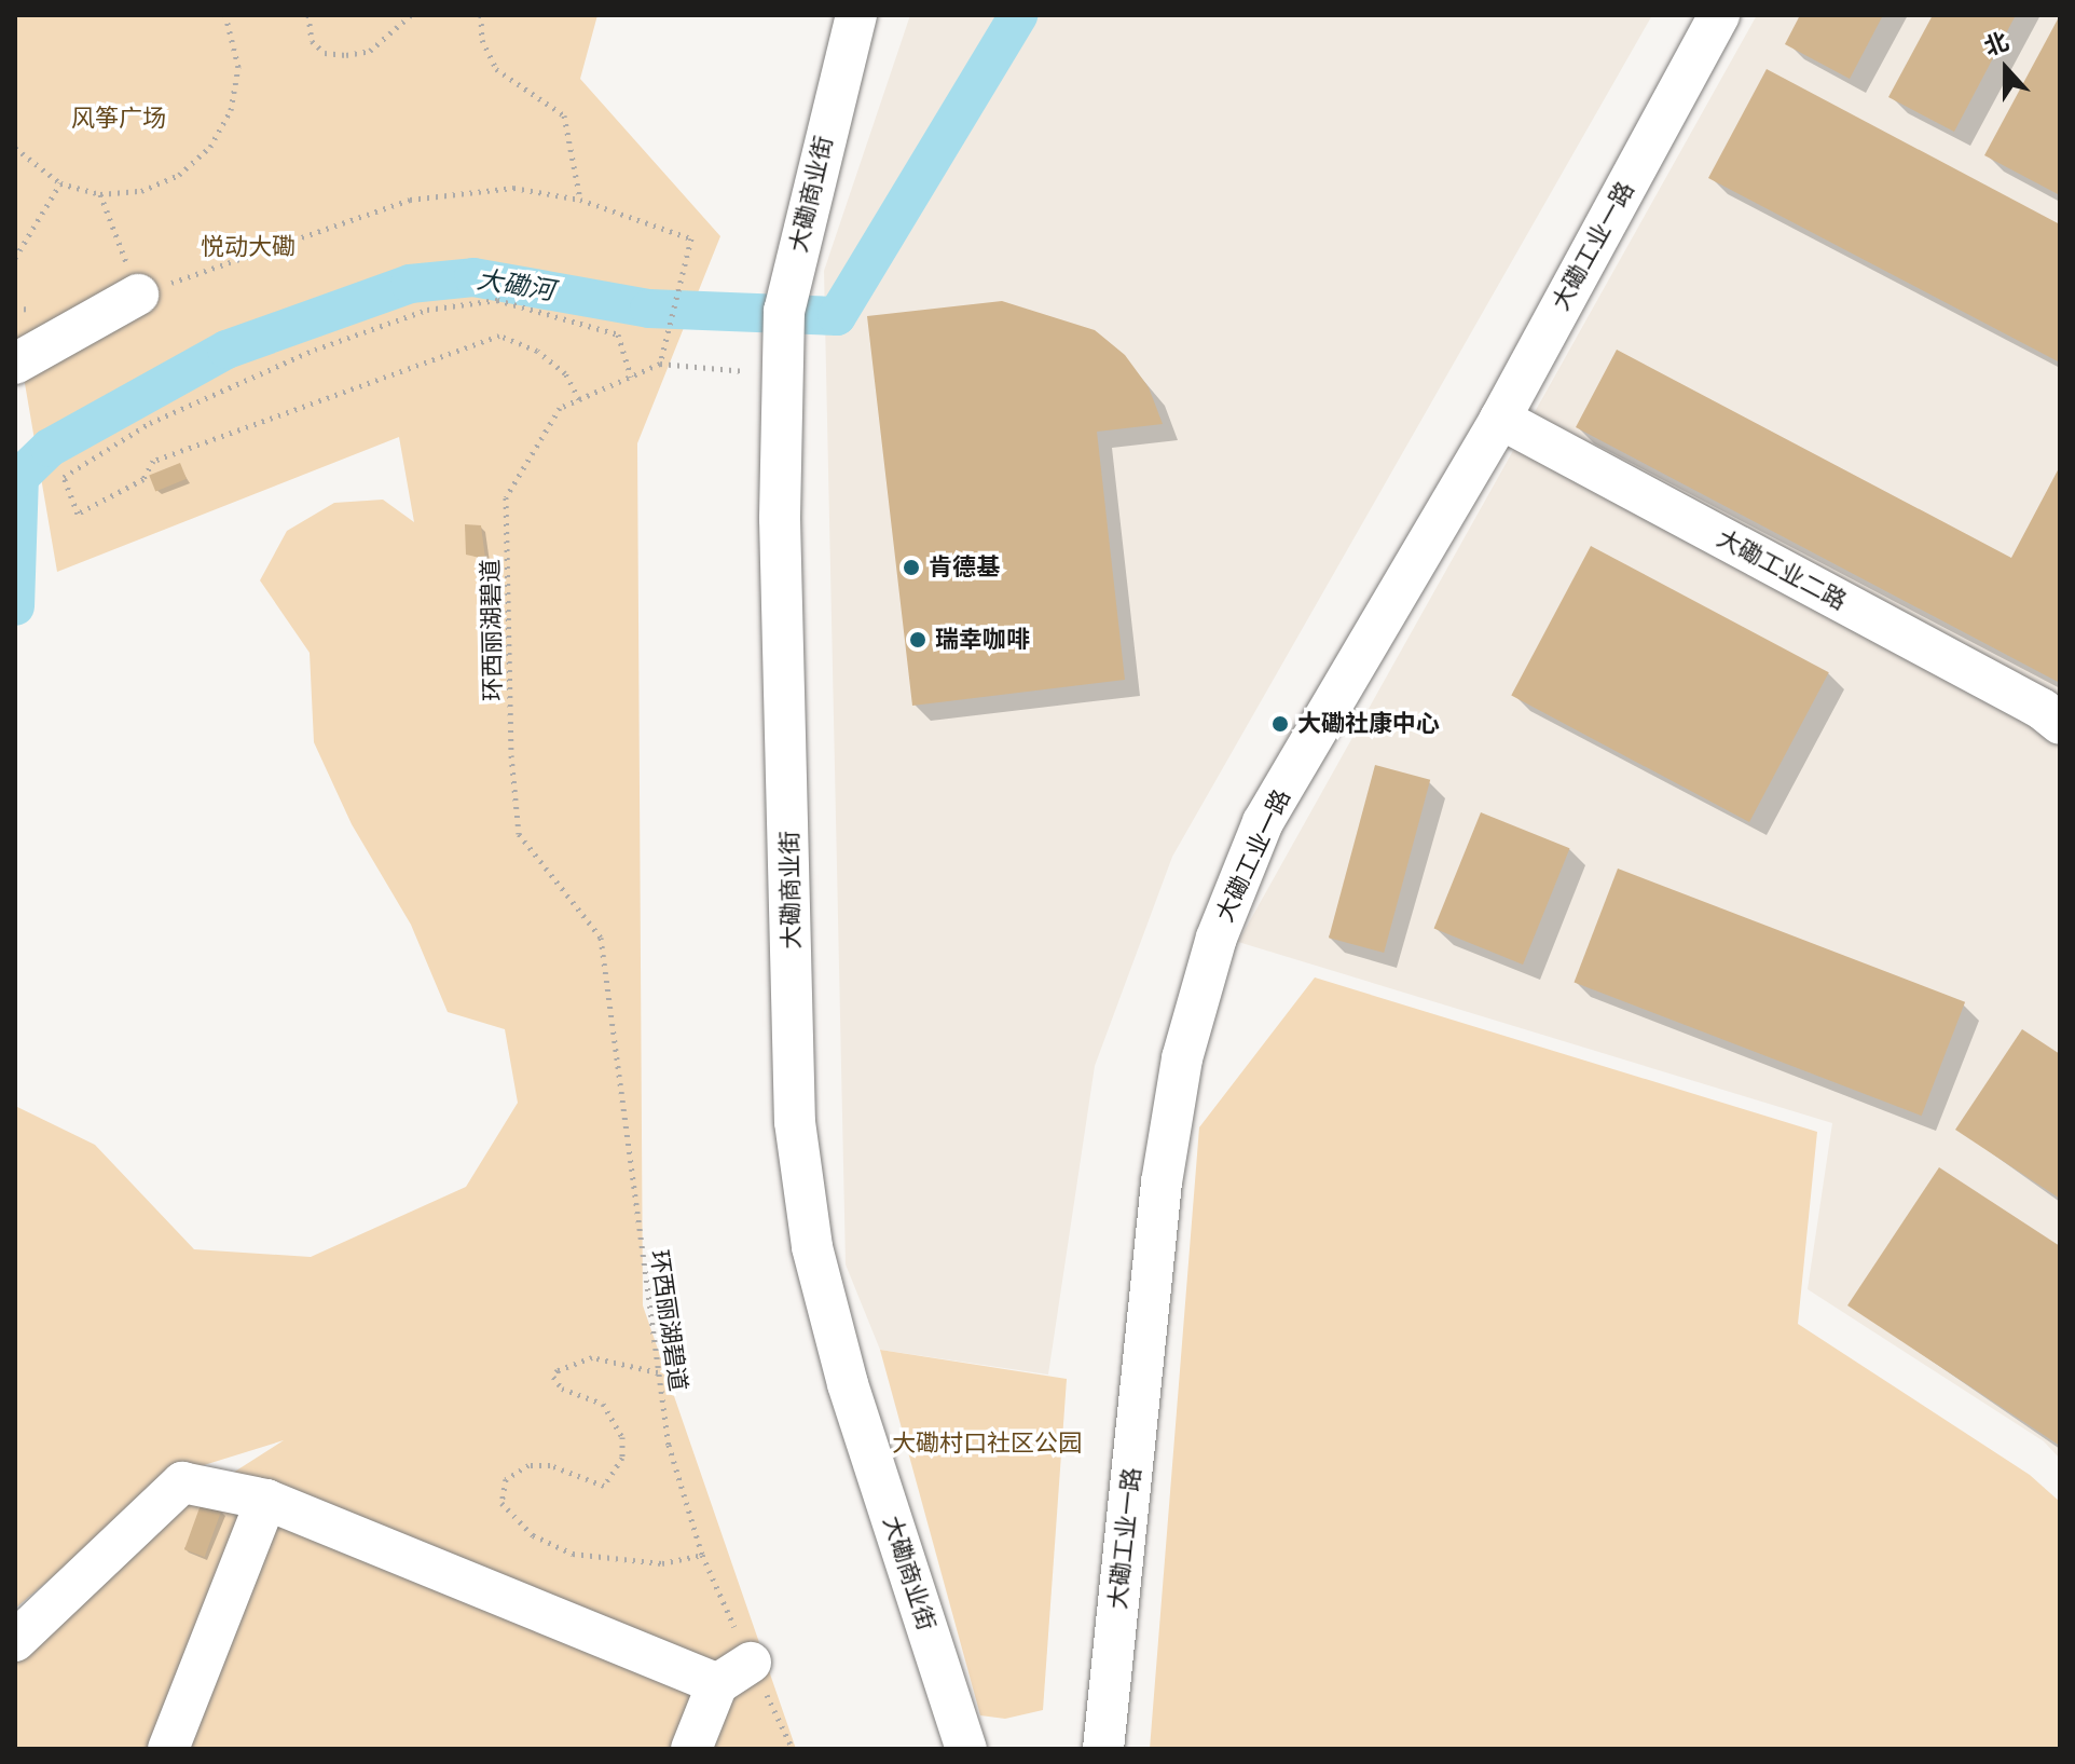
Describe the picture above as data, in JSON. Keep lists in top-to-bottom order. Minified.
{"streets":{"street":["大磡商业街","大磡工业一路","大磡工业二路"],"path":["环西丽湖碧道"]},"crossings":[["大磡工业一路","大磡工业二路"]],"water":["大磡河"],"parks":["风筝广场","悦动大磡","大磡村口社区公园"],"places":["肯德基","瑞幸咖啡","大磡社康中心"],"north":"top"}
